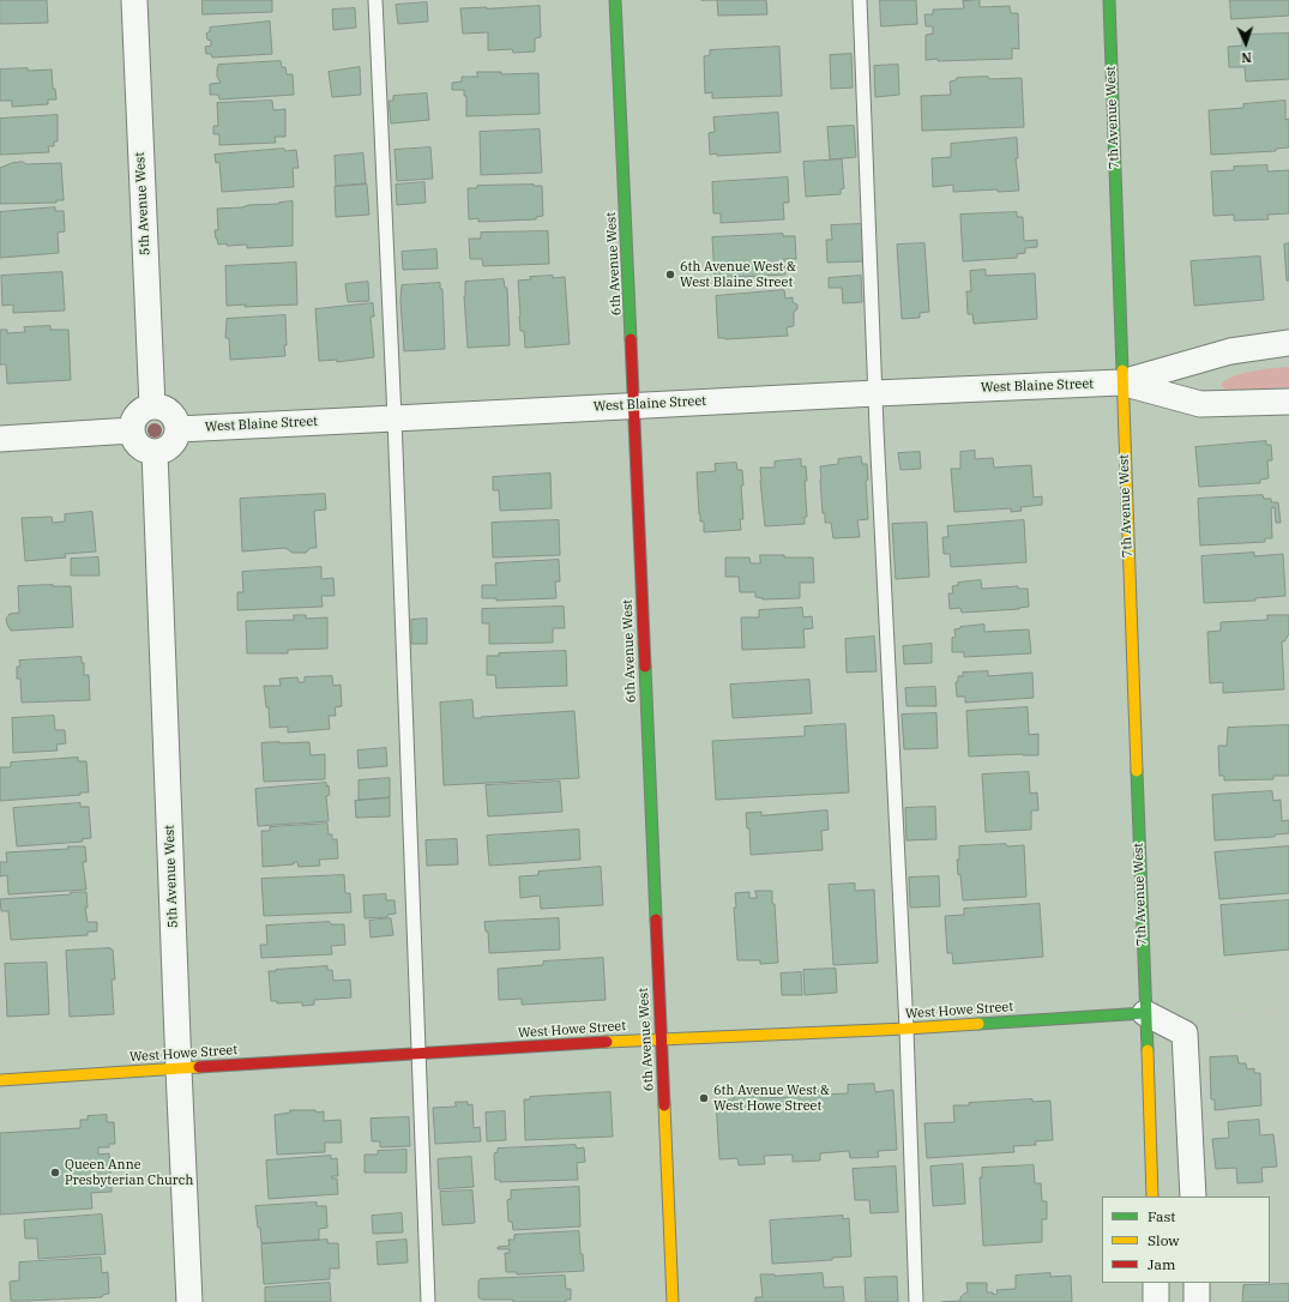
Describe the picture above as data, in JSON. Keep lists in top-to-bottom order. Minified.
{"streets":{"street":["7th Avenue West","5th Avenue West","6th Avenue West","West Blaine Street","West Howe Street"]},"crossings":[["7th Avenue West","West Blaine Street"],["7th Avenue West","West Howe Street"],["5th Avenue West","West Blaine Street"],["5th Avenue West","West Howe Street"],["6th Avenue West","West Blaine Street"],["6th Avenue West","West Howe Street"]],"places":["6th Avenue West & West Blaine Street","6th Avenue West & West Howe Street","Queen Anne Presbyterian Church"],"legend":["Fast","Slow","Jam"],"north":"bottom"}
